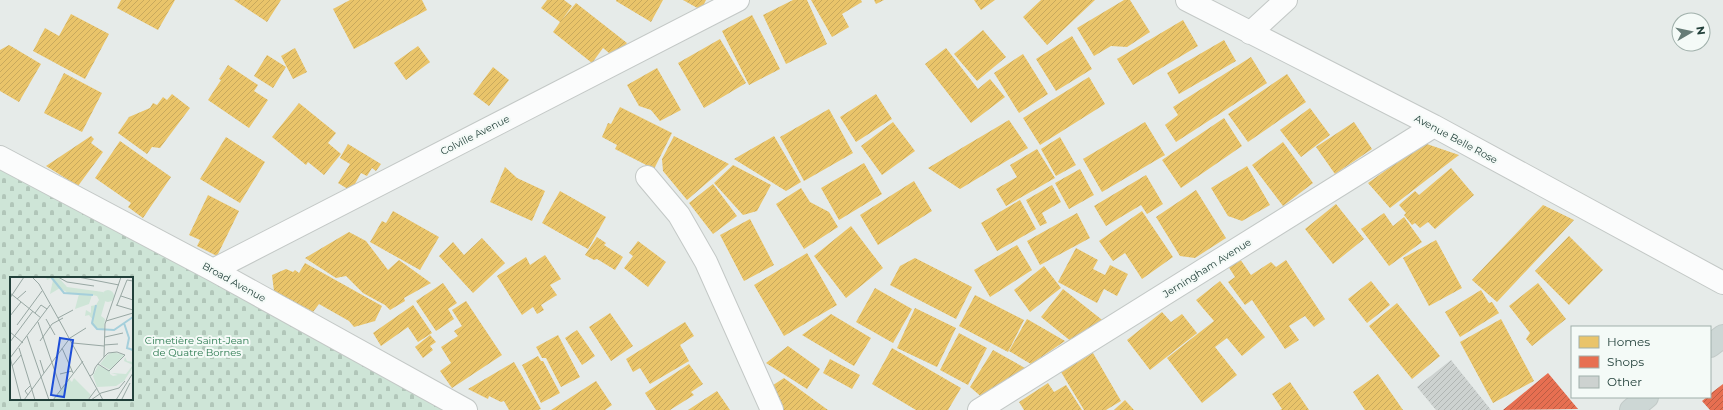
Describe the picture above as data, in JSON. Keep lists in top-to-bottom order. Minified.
{"streets":{"street":["Colville Avenue","Avenue Belle Rose","Jerningham Avenue","Broad Avenue"]},"crossings":[["Colville Avenue","Broad Avenue"],["Avenue Belle Rose","Jerningham Avenue"]],"parks":["Cimetière Saint-Jean de Quatre Bornes"],"legend":["Homes","Shops","Other"],"north":"right"}
